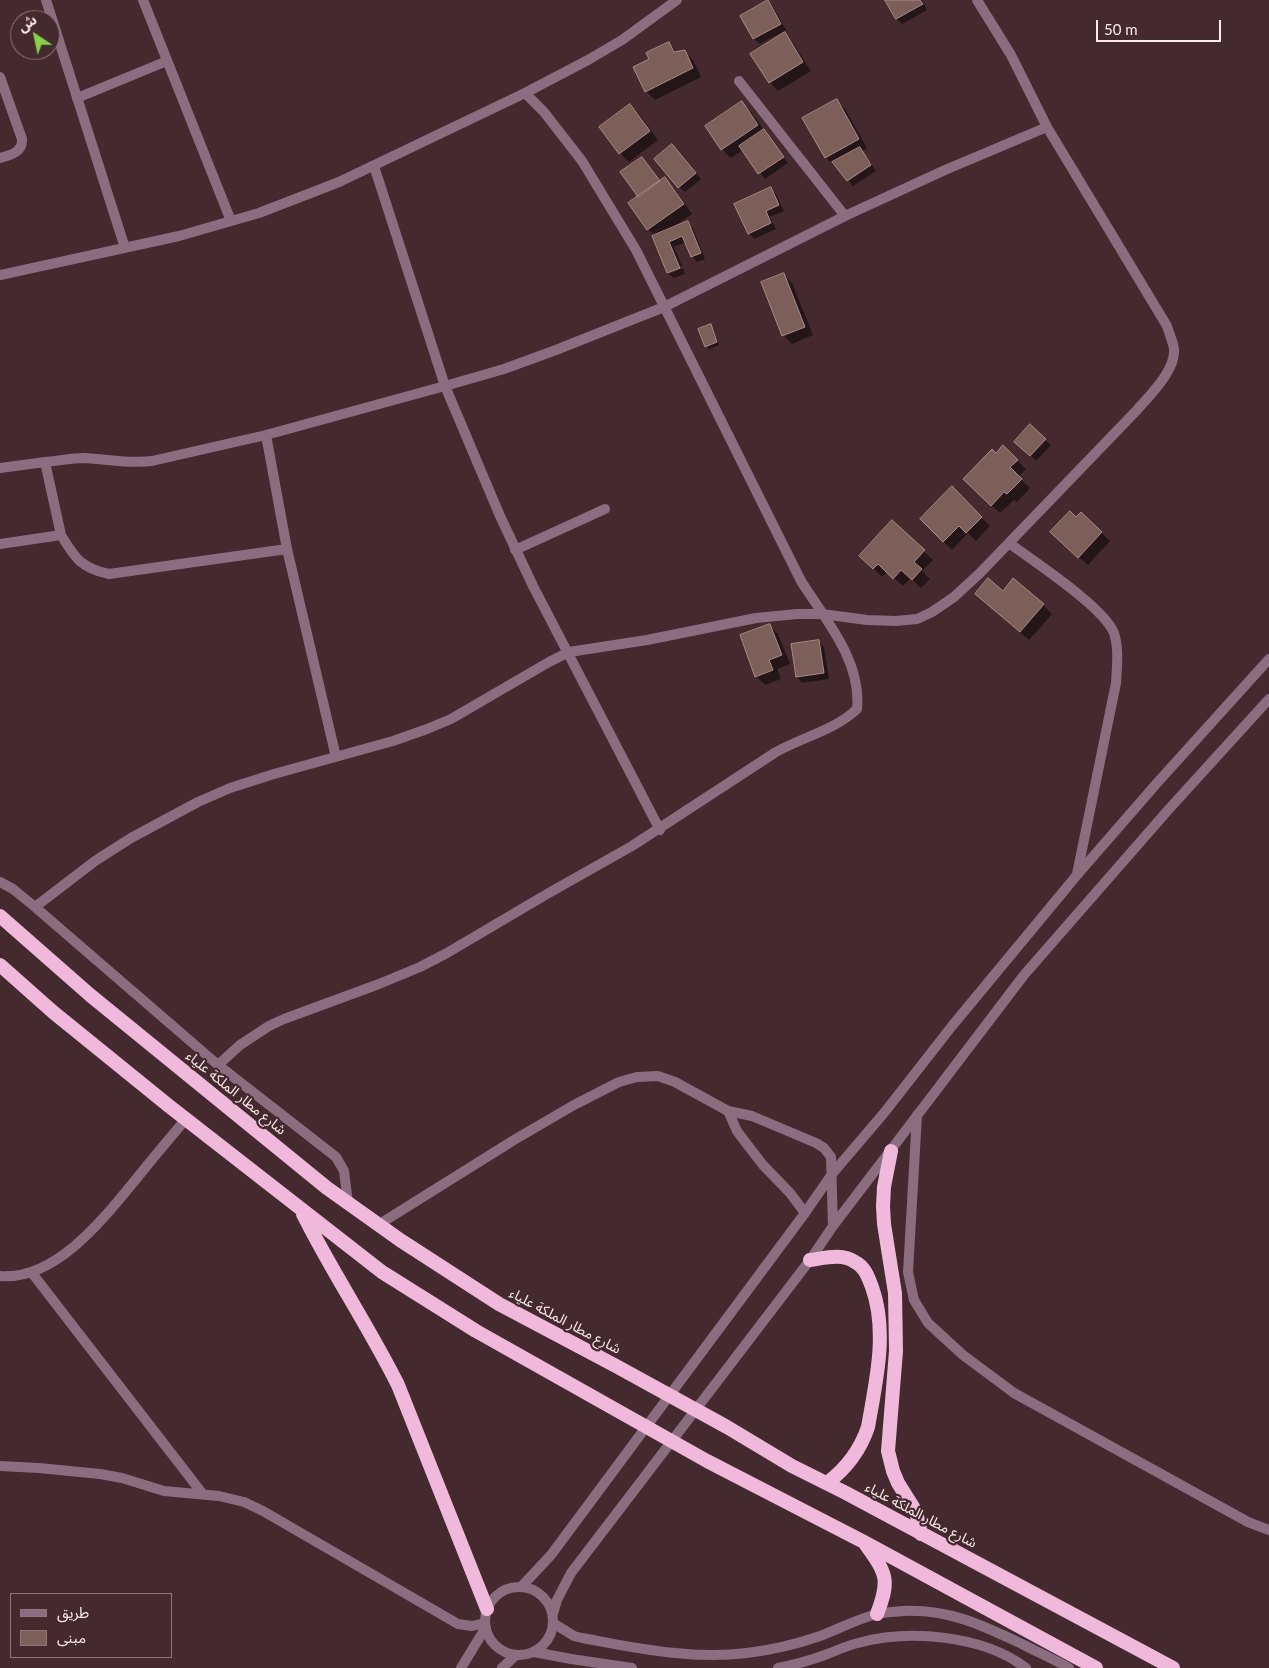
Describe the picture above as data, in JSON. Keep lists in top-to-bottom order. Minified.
{"streets":{"highway":["شارع مطار الملكة علياء"]},"legend":["طريق","مبنى"],"scale_bar":"50 m","north":"top left"}
